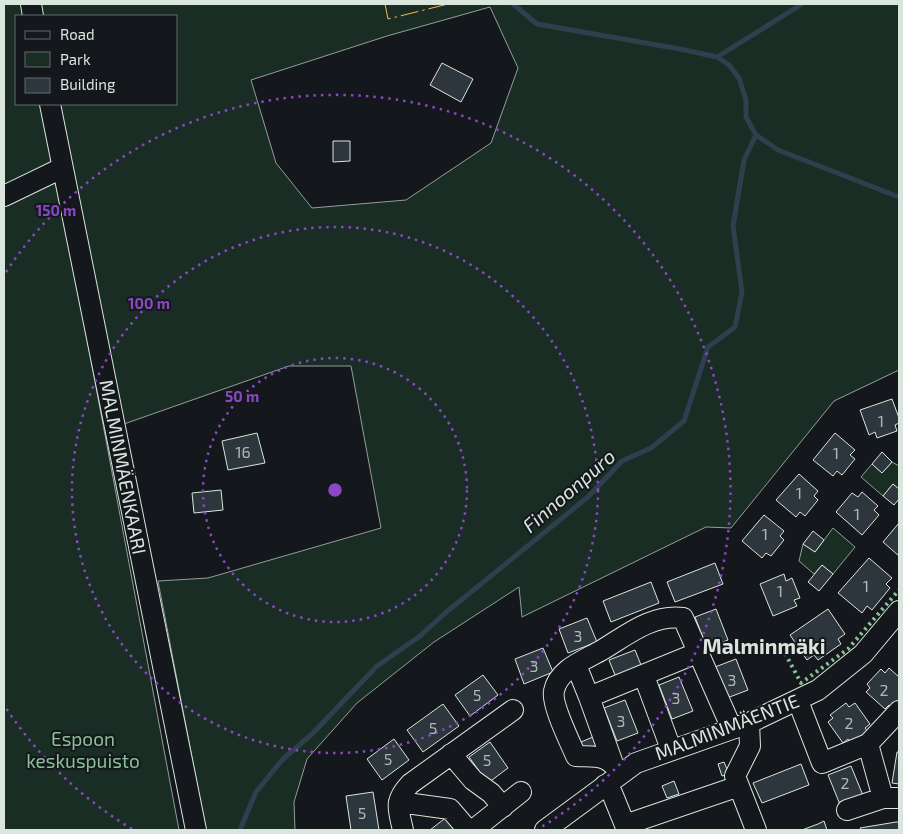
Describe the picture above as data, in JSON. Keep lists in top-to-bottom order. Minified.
{"streets":{"street":["MALMINMÄENKAARI","MALMINMÄENTIE"]},"districts":["Malminmäki"],"water":["Finnoonpuro"],"parks":["Espoon keskuspuisto"],"house_numbers":["1","16","1","1","1","1","1","1","3","3","3","2","5","3","3","2","5","5","5","2","5"],"legend":["Road","Park","Building"],"rings":["150 m","100 m","50 m"]}
